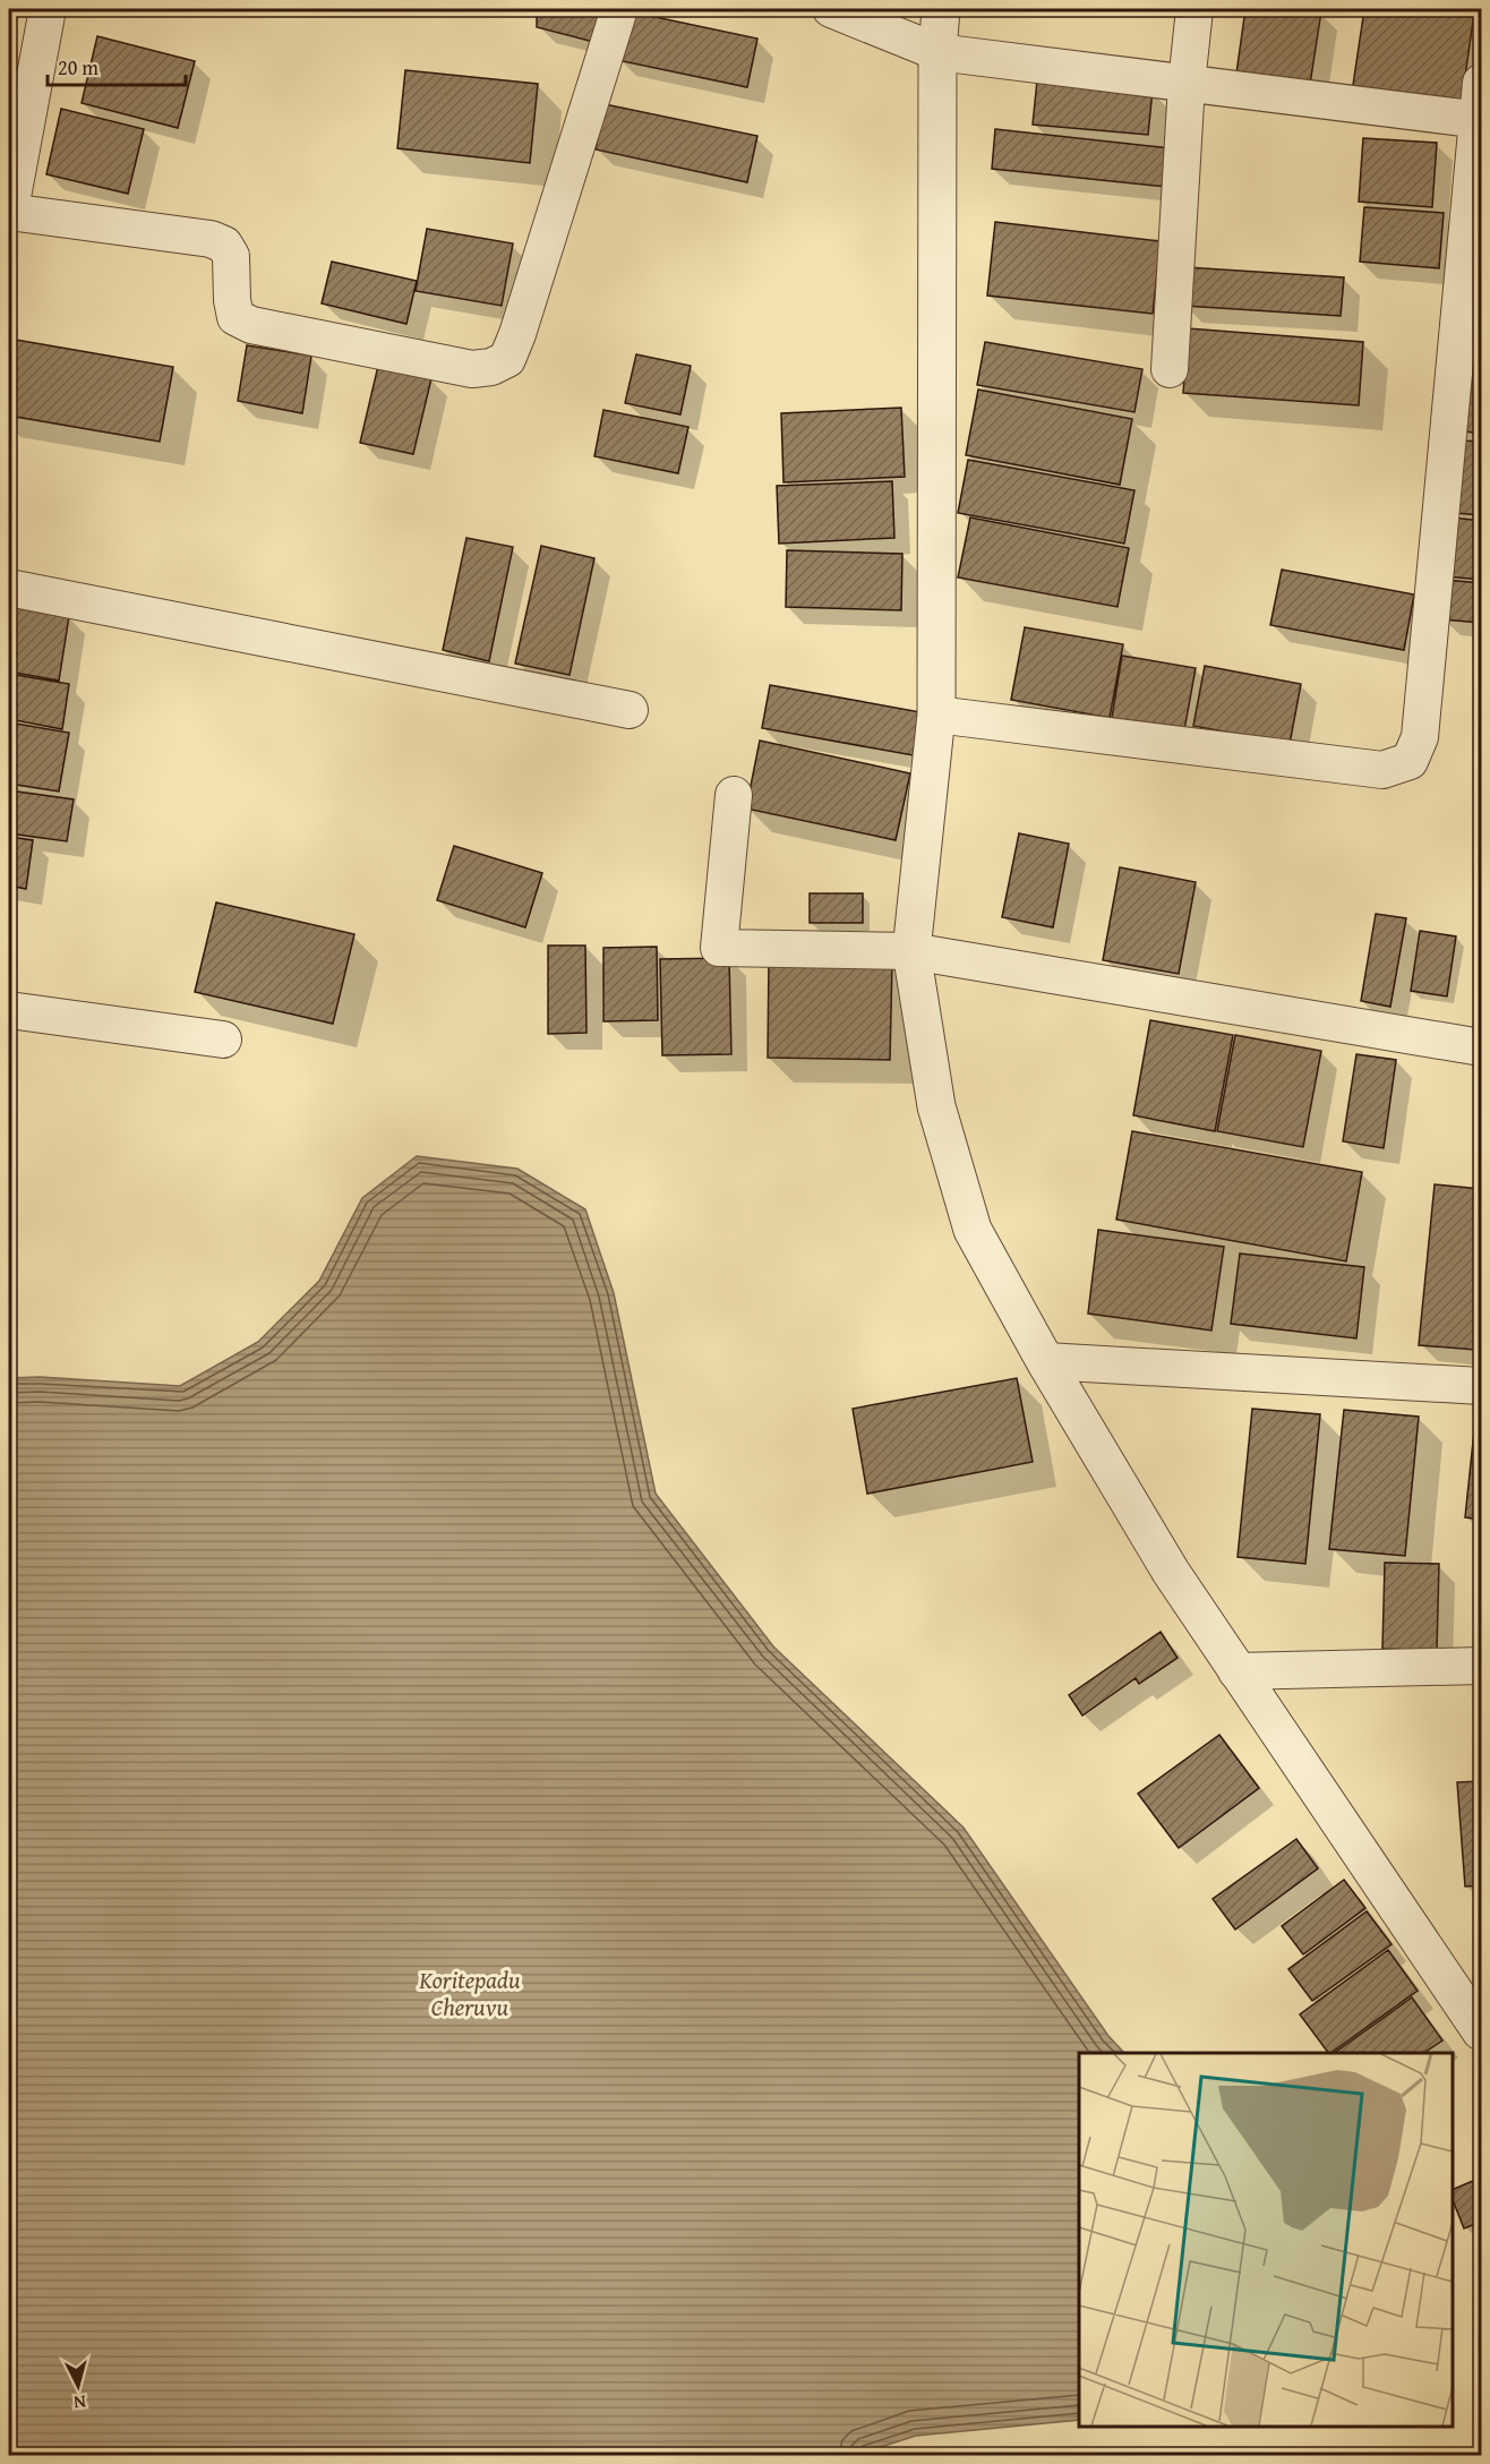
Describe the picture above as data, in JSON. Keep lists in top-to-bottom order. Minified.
{"water":["Koritepadu Cheruvu"],"scale_bar":"20 m","north":"bottom"}
